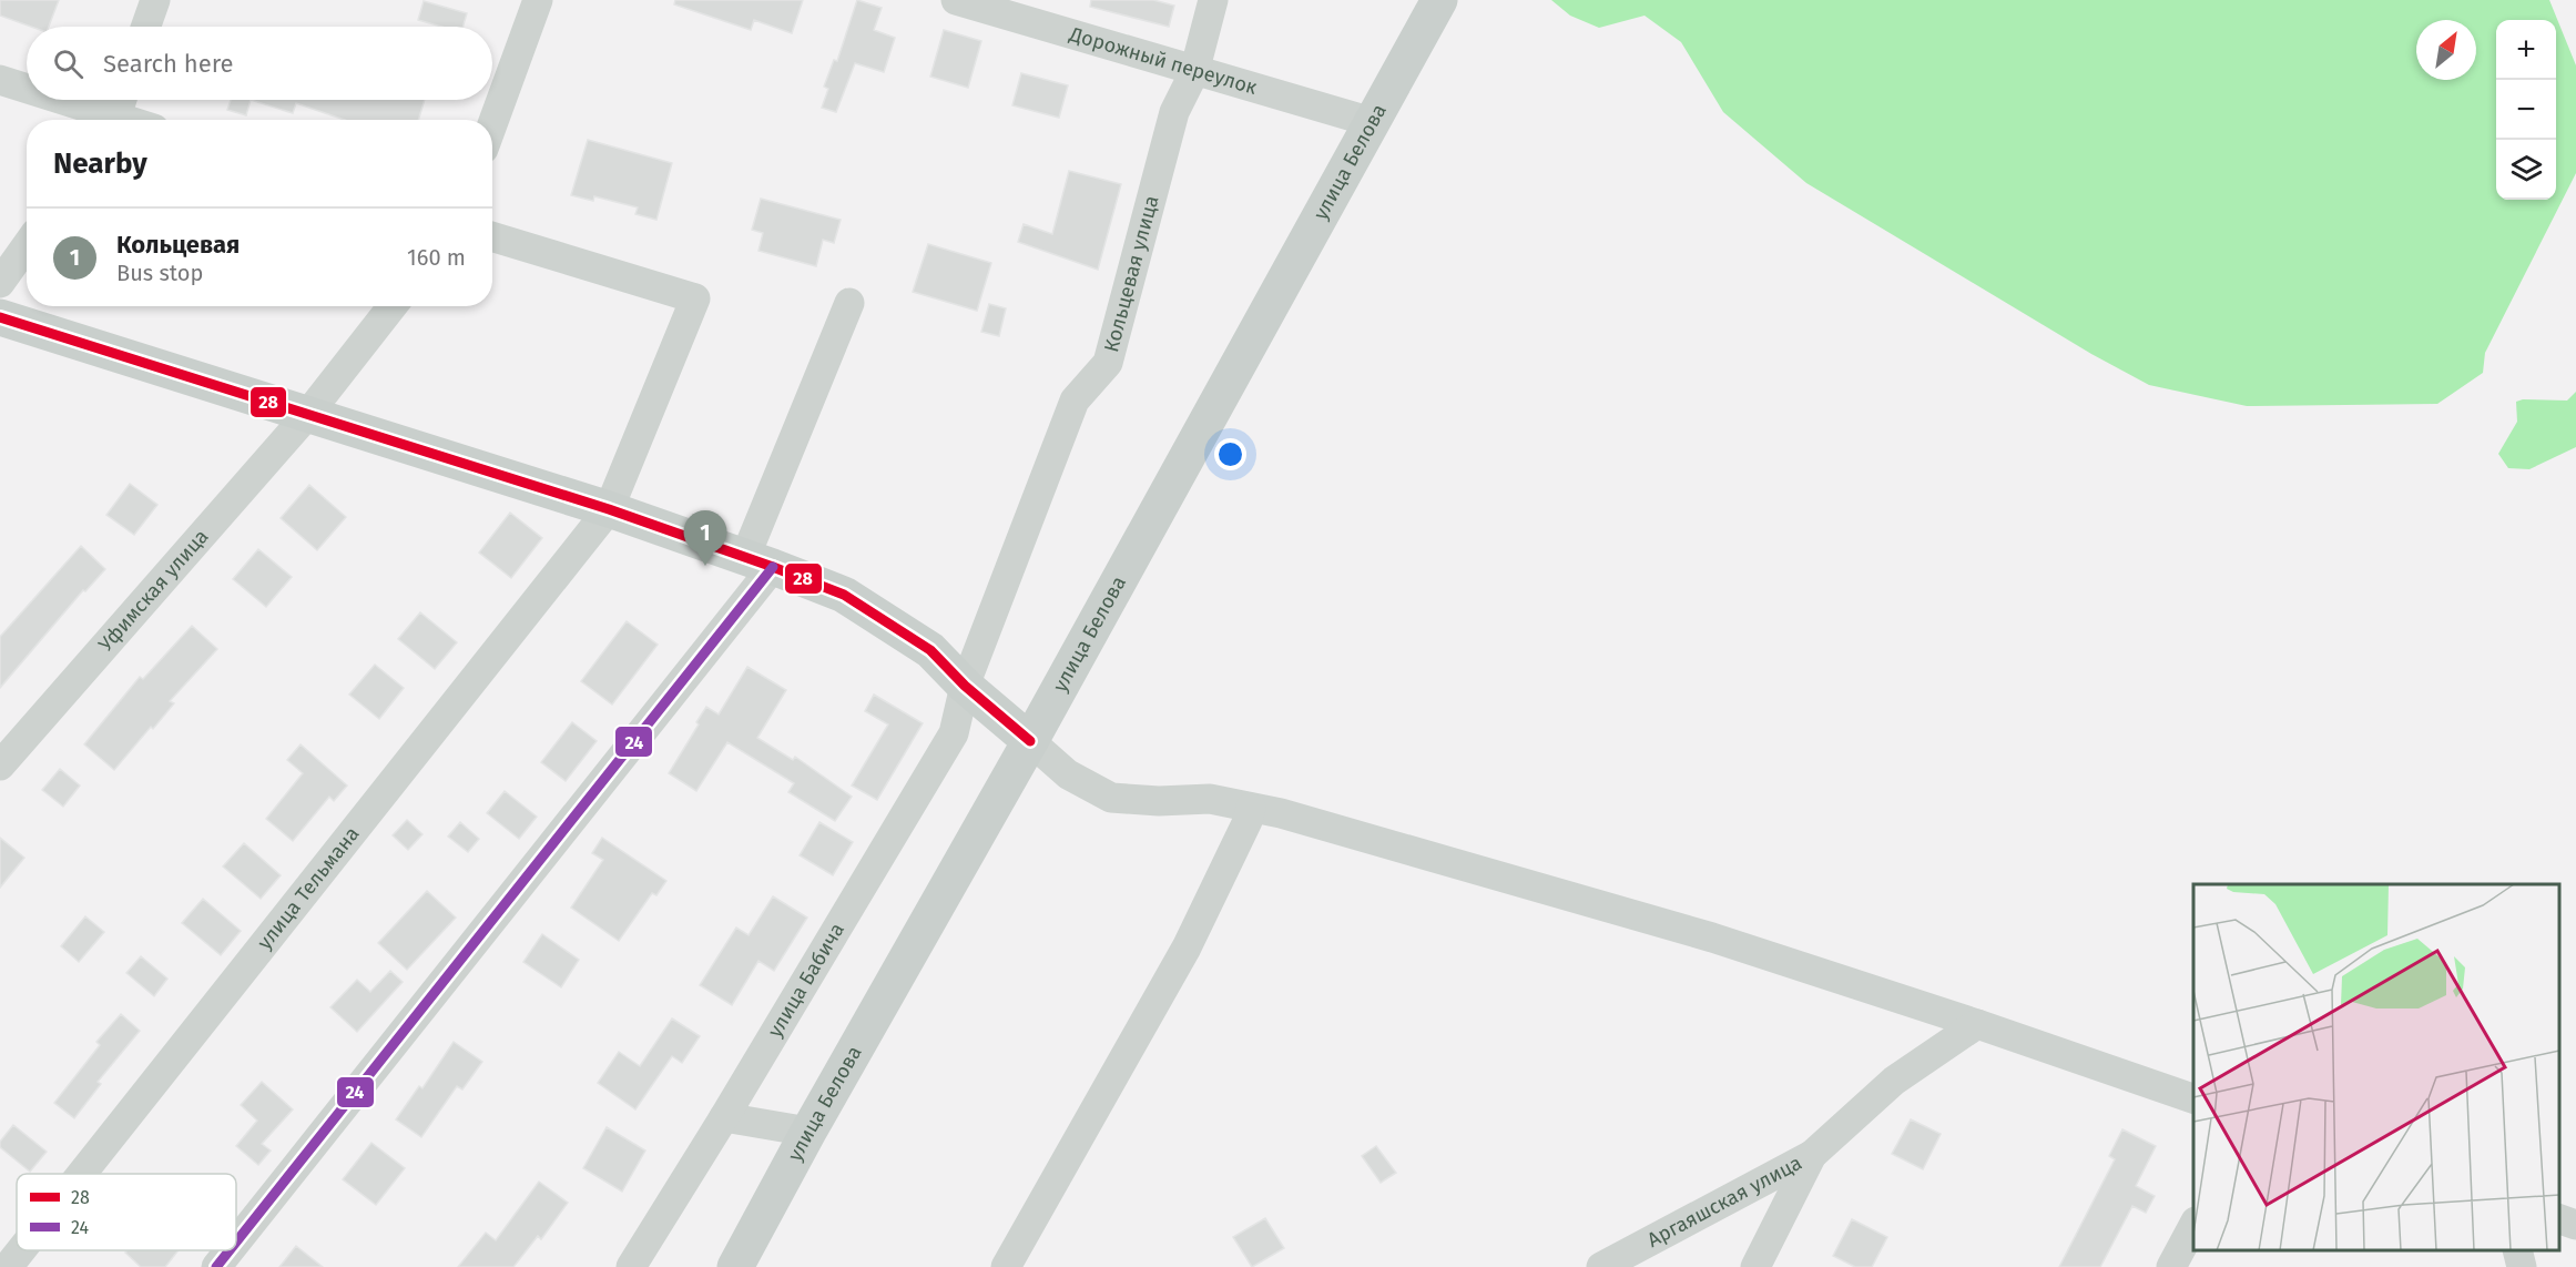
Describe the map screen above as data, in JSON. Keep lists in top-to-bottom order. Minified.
{"streets":{"main road":["улица Белова"],"street":["Дорожный переулок","Кольцевая улица","Уфимская улица","улица Тельмана","улица Бабича","Аргаяшская улица"]},"crossings":[["Дорожный переулок","улица Белова"],["Дорожный переулок","Кольцевая улица"],["Кольцевая улица","улица Бабича"]],"lines":["transit line 28","transit line 24"],"legend":["28","24"],"north":"top right","page":{"map_buttons":["+","−"],"search":"Search here","heading":"Nearby","list":[{"mark":"1","name":"Кольцевая","note":"Bus stop","value":"160 m"}],"pins":"1"}}
